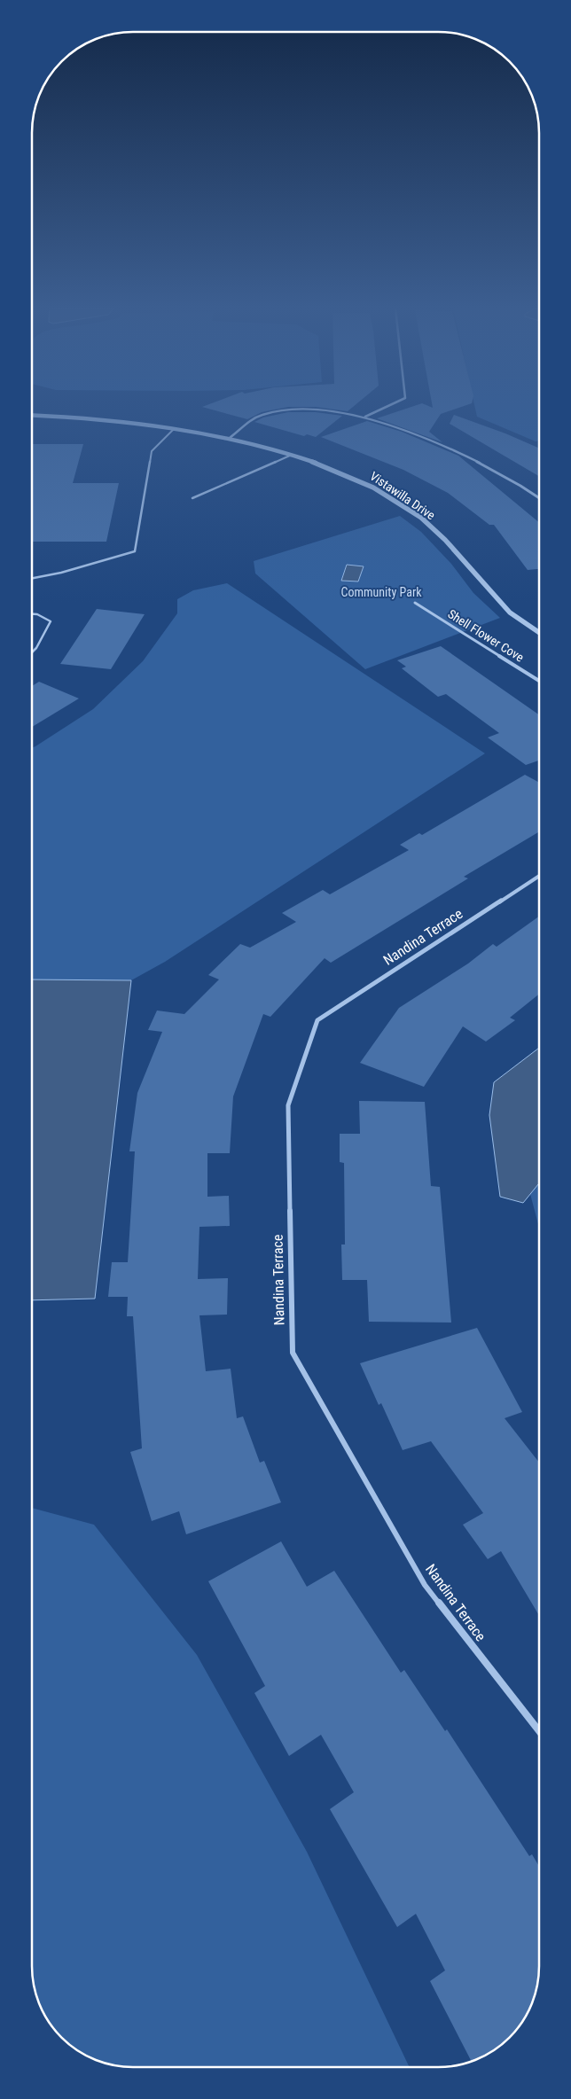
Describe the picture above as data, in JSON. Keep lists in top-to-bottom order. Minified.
{"streets":{"street":["Vistawilla Drive","Shell Flower Cove","Nandina Terrace"]},"parks":["Community Park"]}
